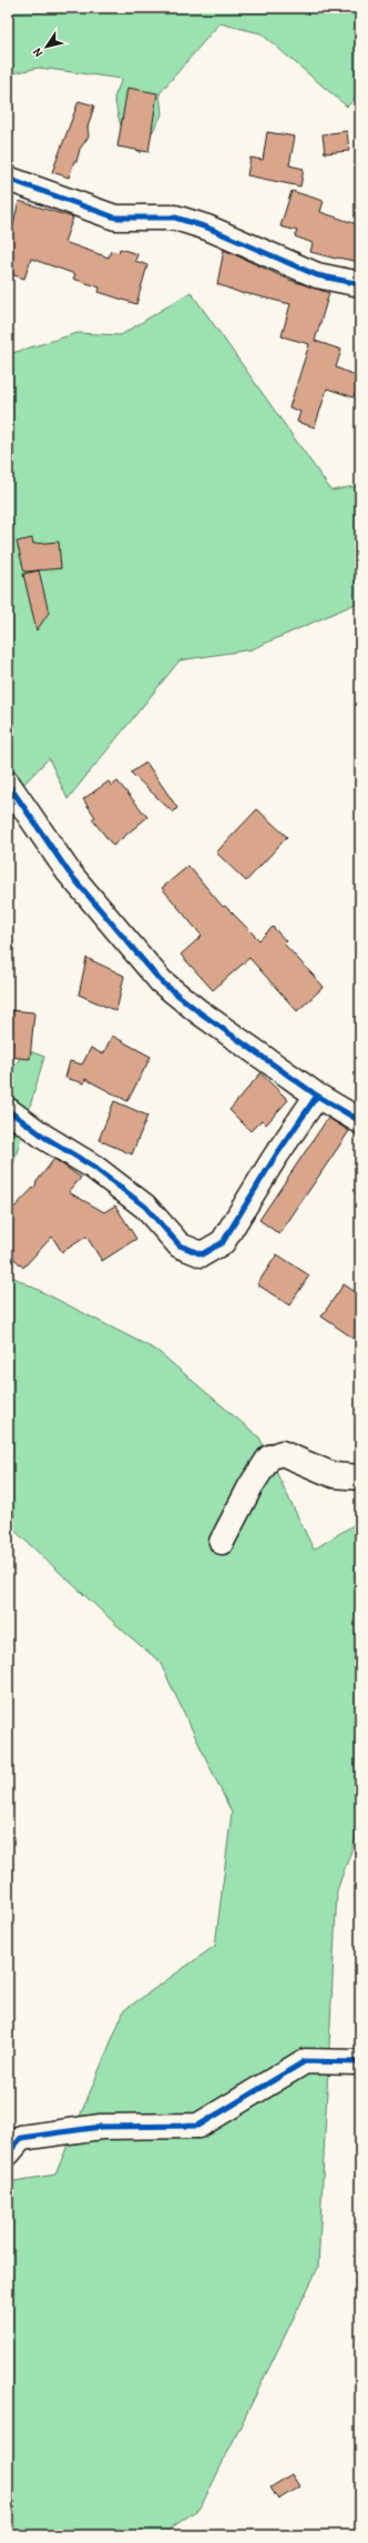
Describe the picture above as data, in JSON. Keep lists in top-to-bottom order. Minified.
{"north":"bottom left"}
